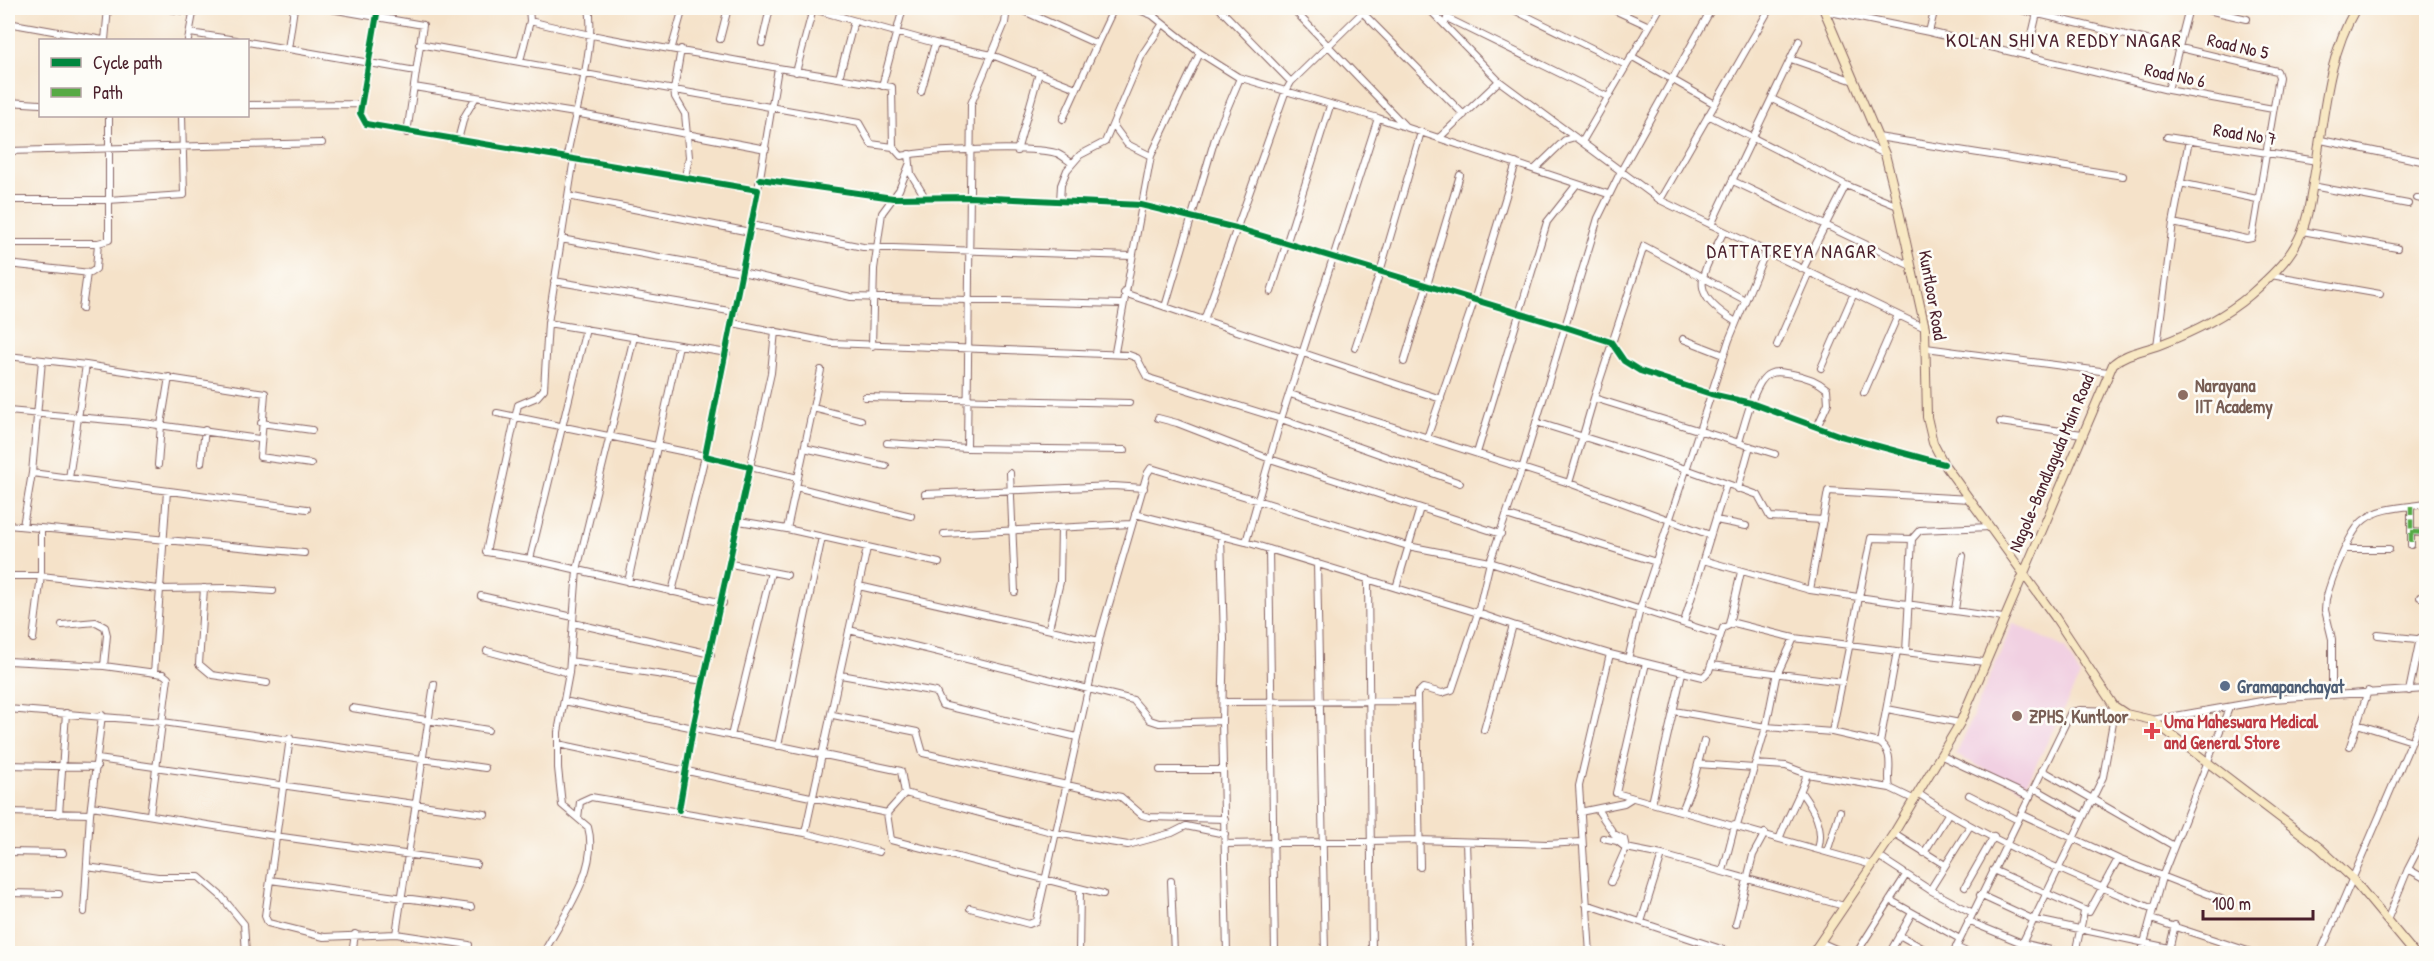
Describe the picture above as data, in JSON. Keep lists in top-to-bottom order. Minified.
{"streets":{"street":["Road No 5","Road No 6","Road No 7","Kuntloor Road","Nagole-Bandlaguda Main Road"]},"crossings":[["Road No 5","Road No 6"],["Road No 6","Kuntloor Road"],["Road No 7","Nagole-Bandlaguda Main Road"],["Kuntloor Road","Nagole-Bandlaguda Main Road"]],"districts":["KOLAN SHIVA REDDY NAGAR","DATTATREYA NAGAR"],"places":{"other":["Narayana IIT Academy","Gramapanchayat","ZPHS, Kuntloor"],"health":["Uma Maheswara Medical and General Store"]},"legend":["Cycle path","Path"],"scale_bar":"100 m"}
